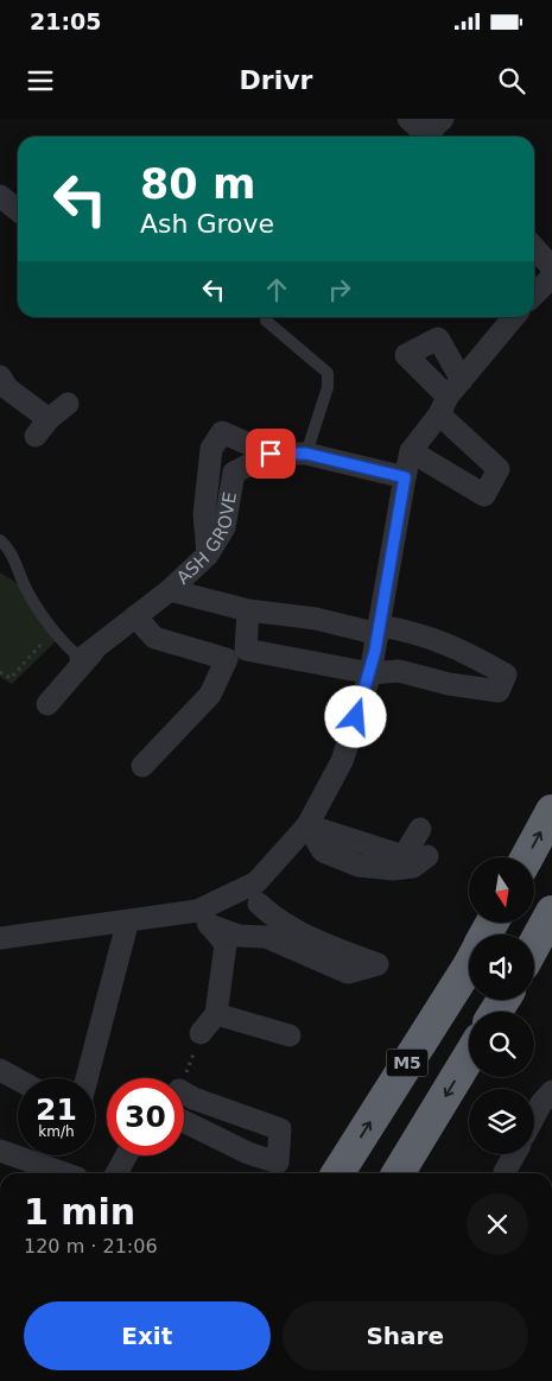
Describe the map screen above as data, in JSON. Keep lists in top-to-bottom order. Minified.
{"streets":{"highway":["M5"],"street":["ASH GROVE"]},"north":"bottom","page":{"status":"21:05","header":"Drivr","turn":["80 m","Ash Grove"],"speed":"21 km/h","limit":"30","heading":["1 min","120 m · 21:06"],"buttons":["Exit","Share"]}}
